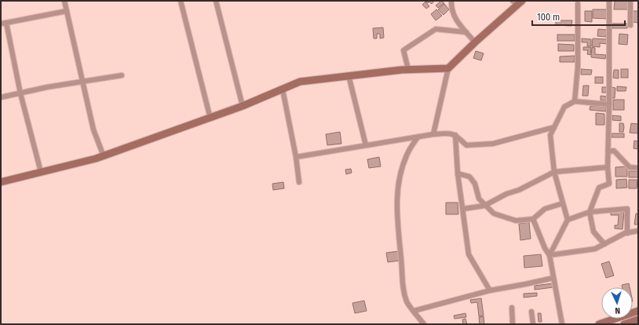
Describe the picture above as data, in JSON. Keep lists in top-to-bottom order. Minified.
{"scale_bar":"100 m","north":"bottom"}
